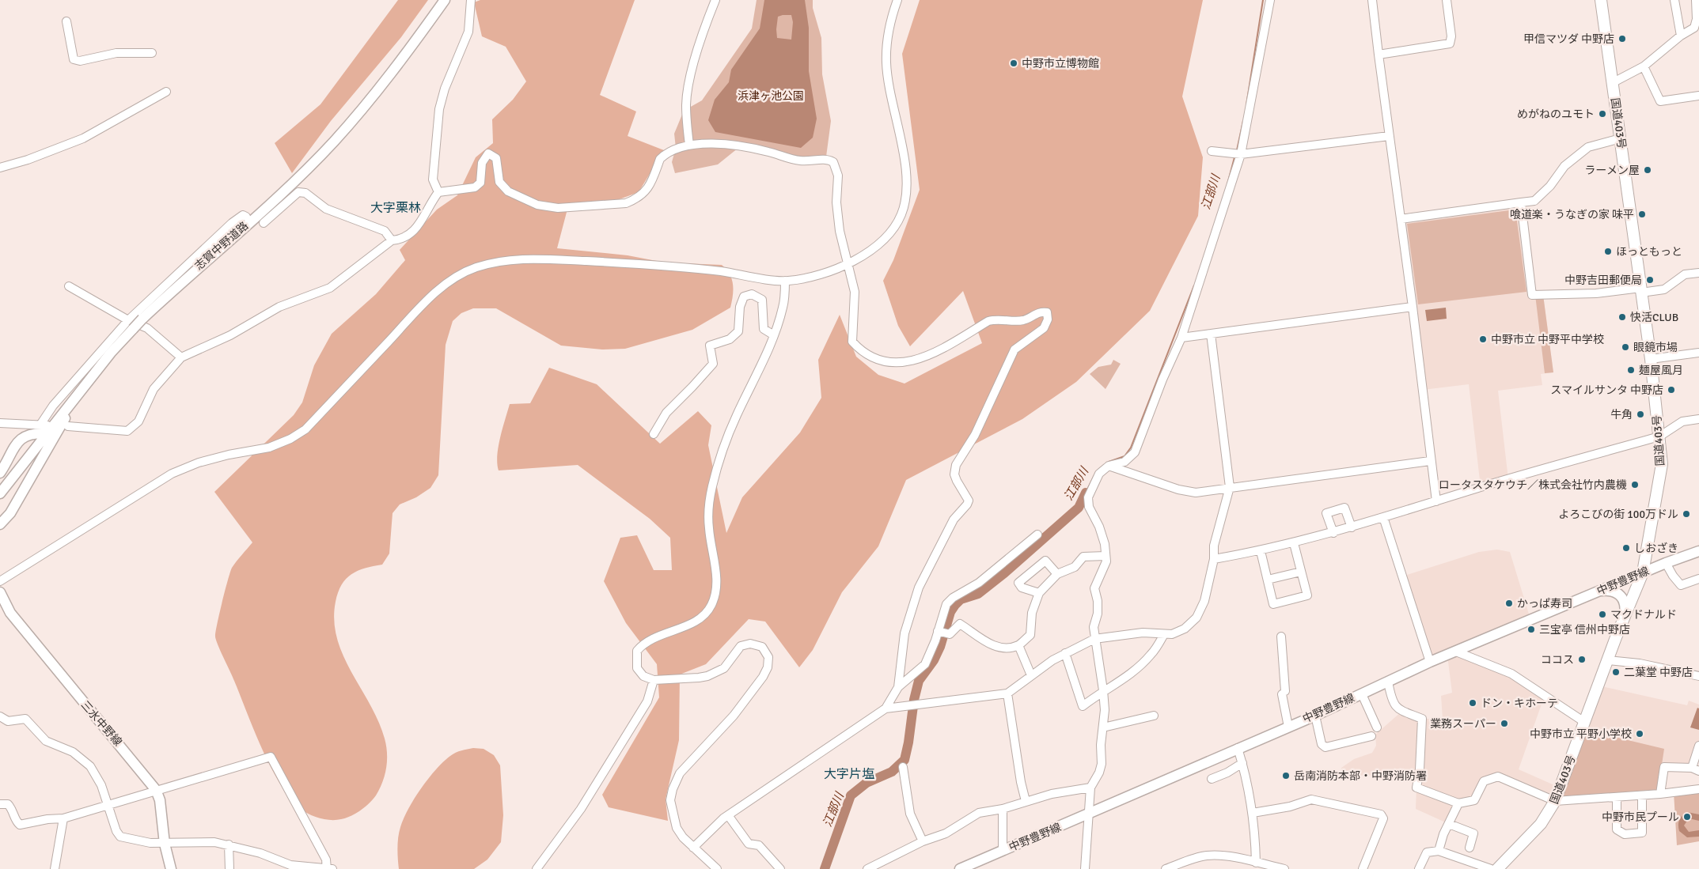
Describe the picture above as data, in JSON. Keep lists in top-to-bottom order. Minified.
{"streets":{"highway":["国道403号"],"main road":["志賀中野道路","中野豊野線","三水中野線"]},"crossings":[["国道403号","中野豊野線"]],"districts":["大字栗林","大字片塩"],"water":["江部川"],"parks":["浜津ヶ池公園"],"places":["甲信マツダ 中野店","中野市立博物館","めがねのユモト","ラーメン屋","喰道楽・うなぎの家 味平","ほっともっと","中野吉田郵便局","快活CLUB","中野市立 中野平中学校","眼鏡市場","麺屋風月","スマイルサンタ 中野店","牛角","ロータスタケウチ／株式会社竹内農機","よろこびの街 100万ドル","しおざき","かっぱ寿司","マクドナルド","三宝亭 信州中野店","ココス","二葉堂 中野店","ドン・キホーテ","業務スーパー","中野市立 平野小学校","岳南消防本部・中野消防署","中野市民プール"]}
